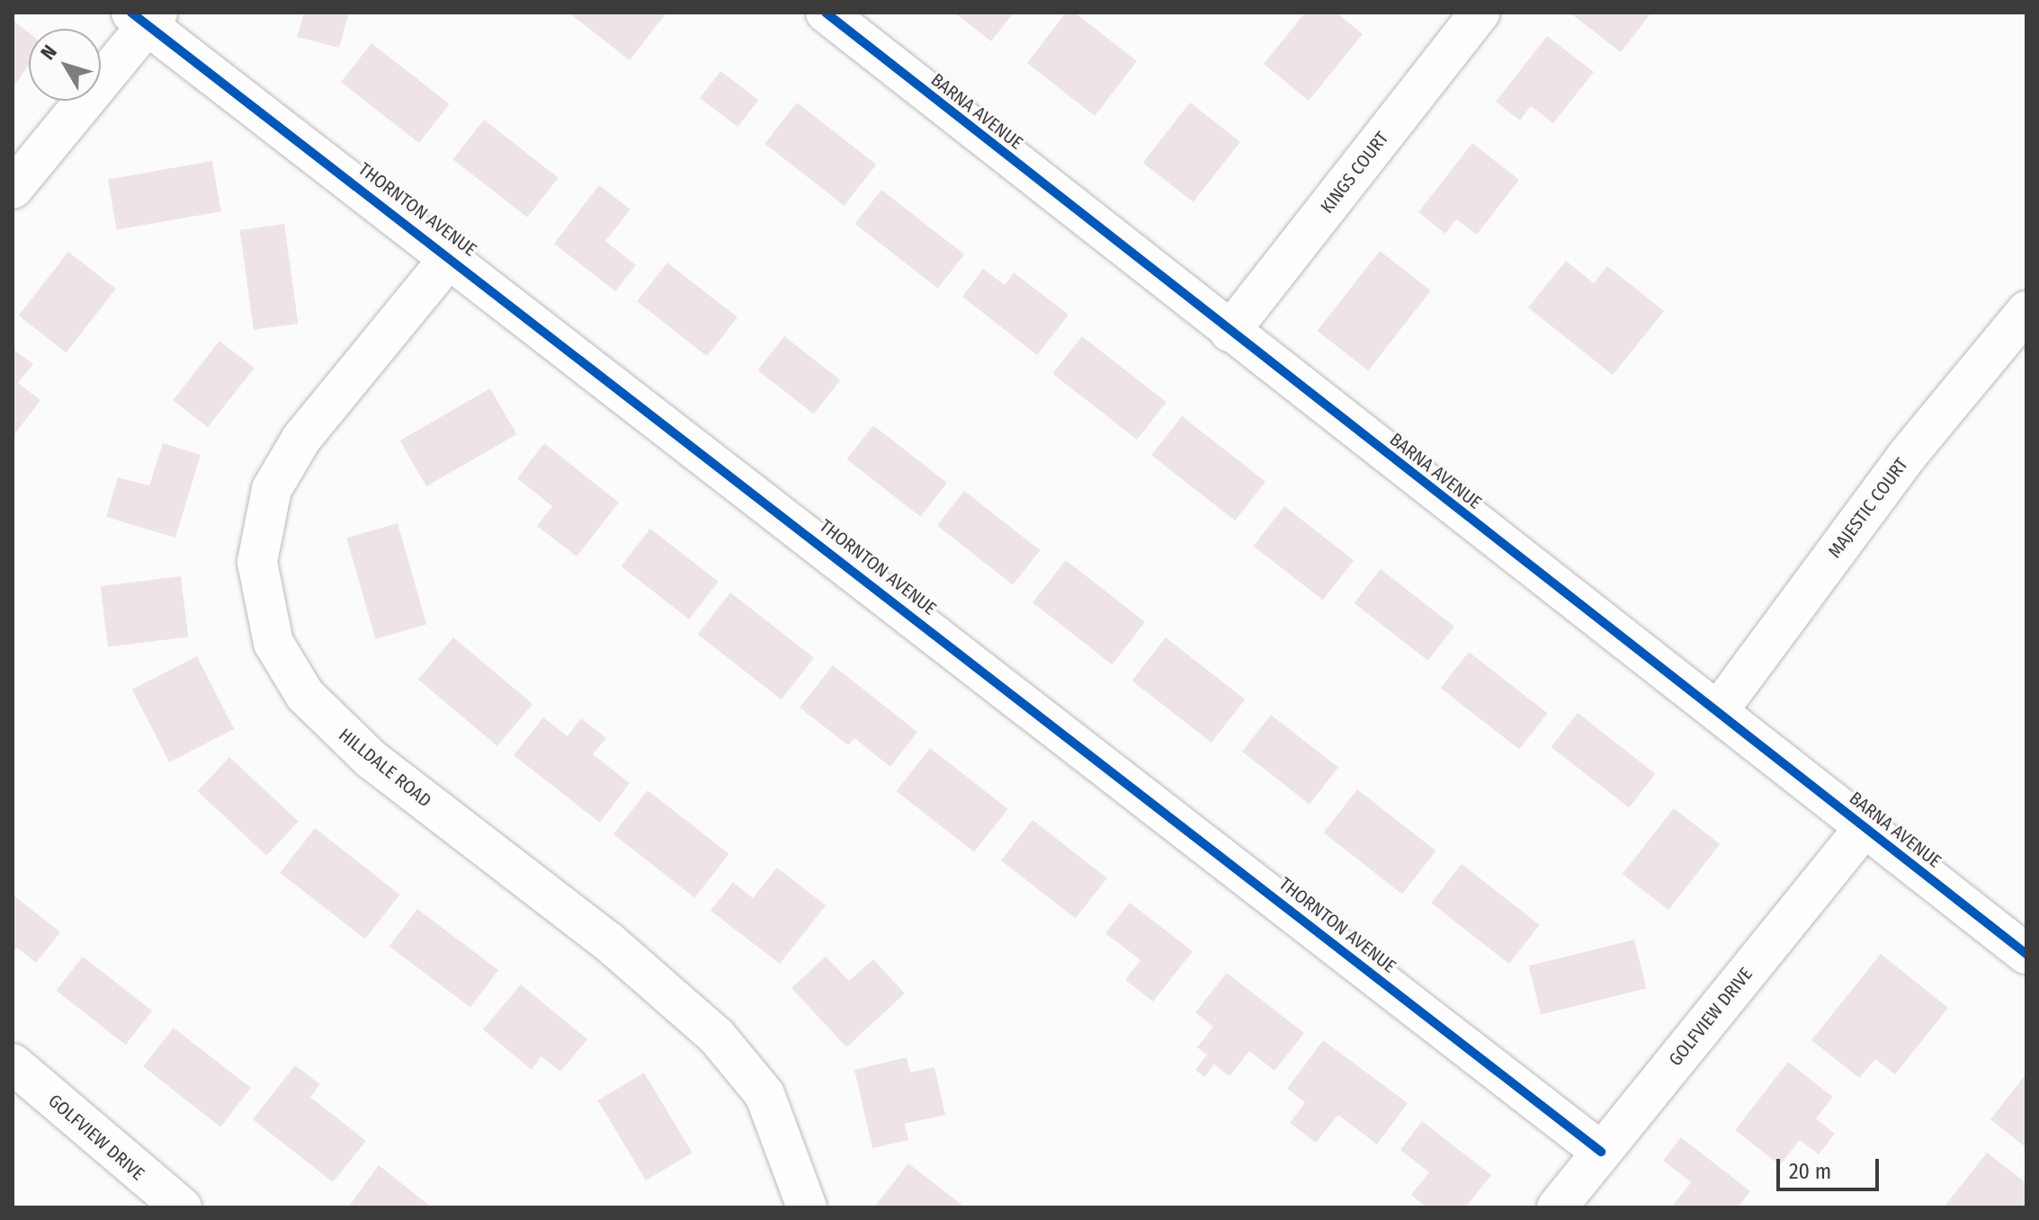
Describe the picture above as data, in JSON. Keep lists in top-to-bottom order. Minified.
{"streets":{"street":["BARNA AVENUE","KINGS COURT","THORNTON AVENUE","MAJESTIC COURT","HILLDALE ROAD","GOLFVIEW DRIVE"]},"crossings":[["BARNA AVENUE","KINGS COURT"],["BARNA AVENUE","MAJESTIC COURT"],["BARNA AVENUE","GOLFVIEW DRIVE"],["THORNTON AVENUE","HILLDALE ROAD"],["THORNTON AVENUE","GOLFVIEW DRIVE"]],"scale_bar":"20 m","north":"top left"}
